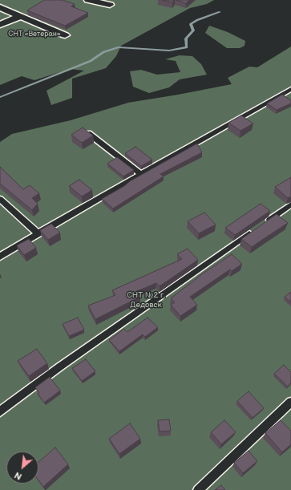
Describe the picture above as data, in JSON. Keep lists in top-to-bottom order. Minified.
{"parks":["СНТ «Ветеран»","СНТ №2 г. Дедовск"],"north":"bottom left"}
